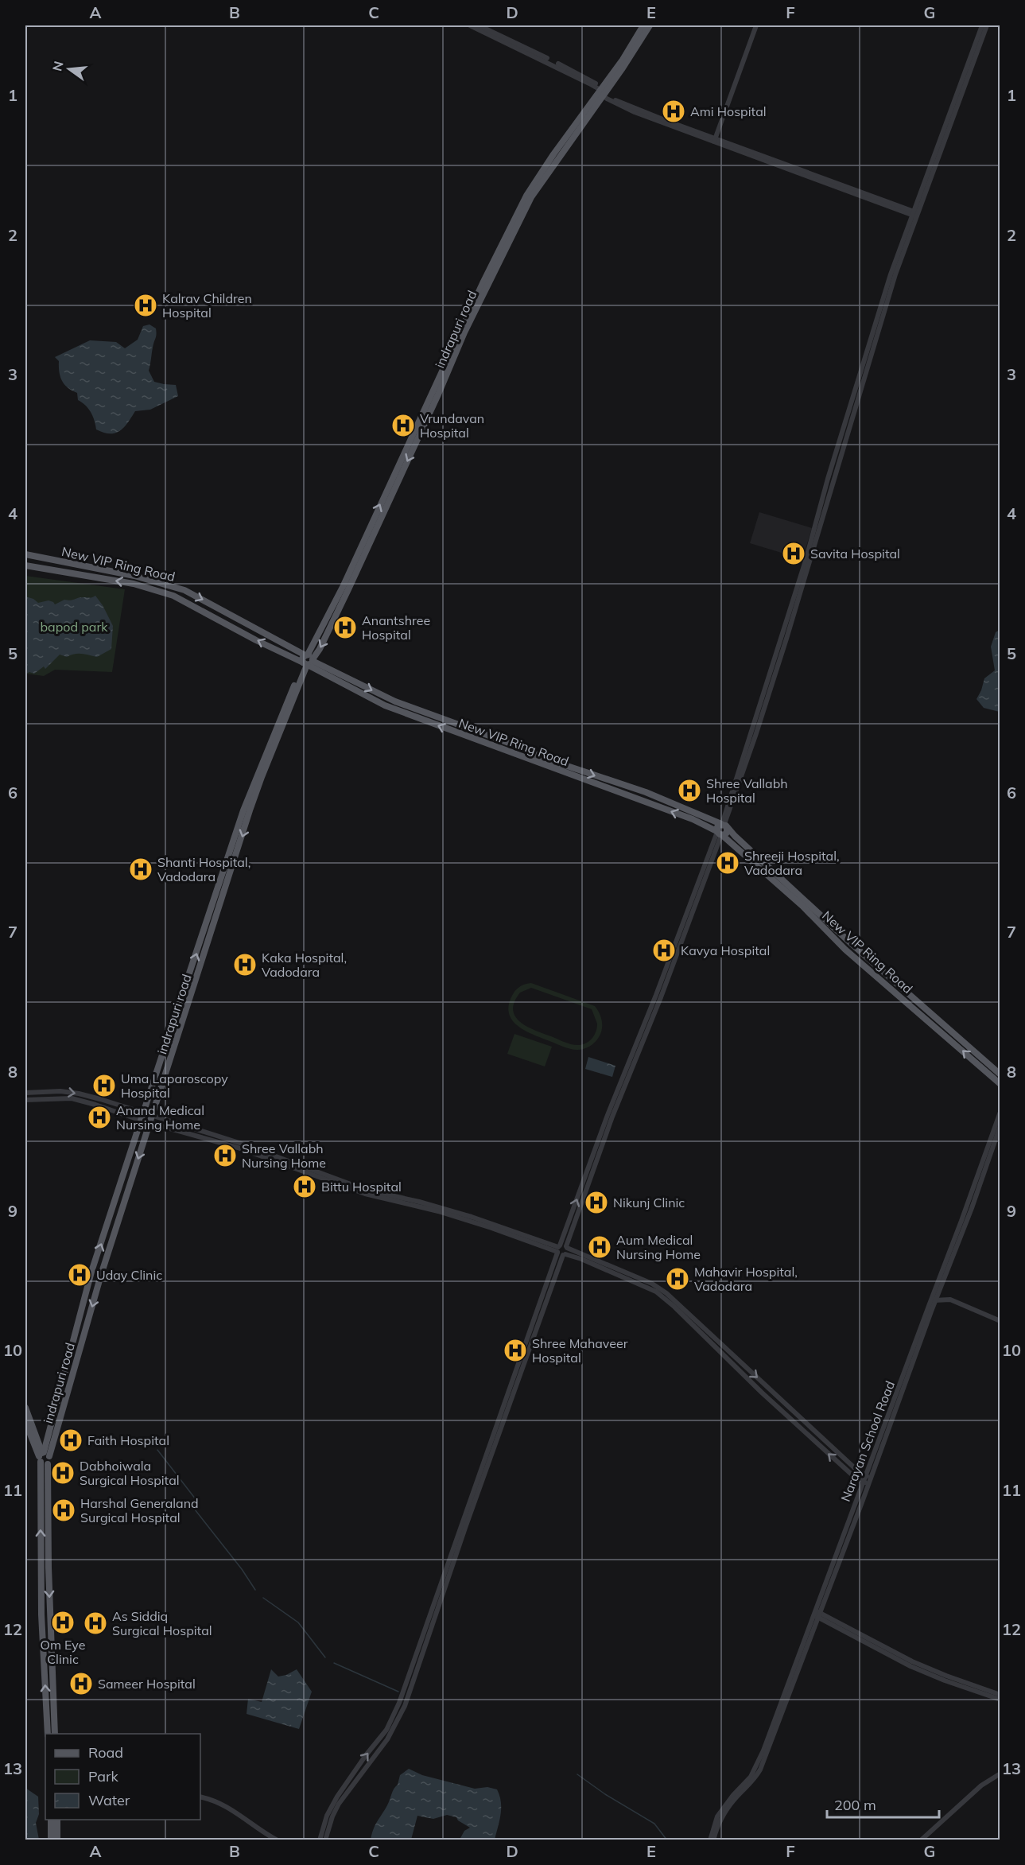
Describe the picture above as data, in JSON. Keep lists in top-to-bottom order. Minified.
{"streets":{"main road":["indrapuri road","New VIP Ring Road"],"street":["Narayan School Road"]},"crossings":[["indrapuri road","New VIP Ring Road"]],"parks":["bapod park"],"places":{"hospital":["Ami Hospital","Kalrav Children Hospital","Vrundavan Hospital","Savita Hospital","Anantshree Hospital","Shree Vallabh Hospital","Shreeji Hospital, Vadodara","Shanti Hospital, Vadodara","Kavya Hospital","Kaka Hospital, Vadodara","Uma Laparoscopy Hospital","Anand Medical Nursing Home","Shree Vallabh Nursing Home","Bittu Hospital","Nikunj Clinic","Aum Medical Nursing Home","Uday Clinic","Mahavir Hospital, Vadodara","Shree Mahaveer Hospital","Faith Hospital","Dabhoiwala Surgical Hospital","Harshal Generaland Surgical Hospital","Om Eye Clinic","As Siddiq Surgical Hospital","Sameer Hospital"]},"legend":["Road","Park","Water"],"scale_bar":"200 m","north":"left","grid":{"columns":["A","B","C","D","E","F","G"],"rows":["1","2","3","4","5","6","7","8","9","10","11","12","13"]}}
